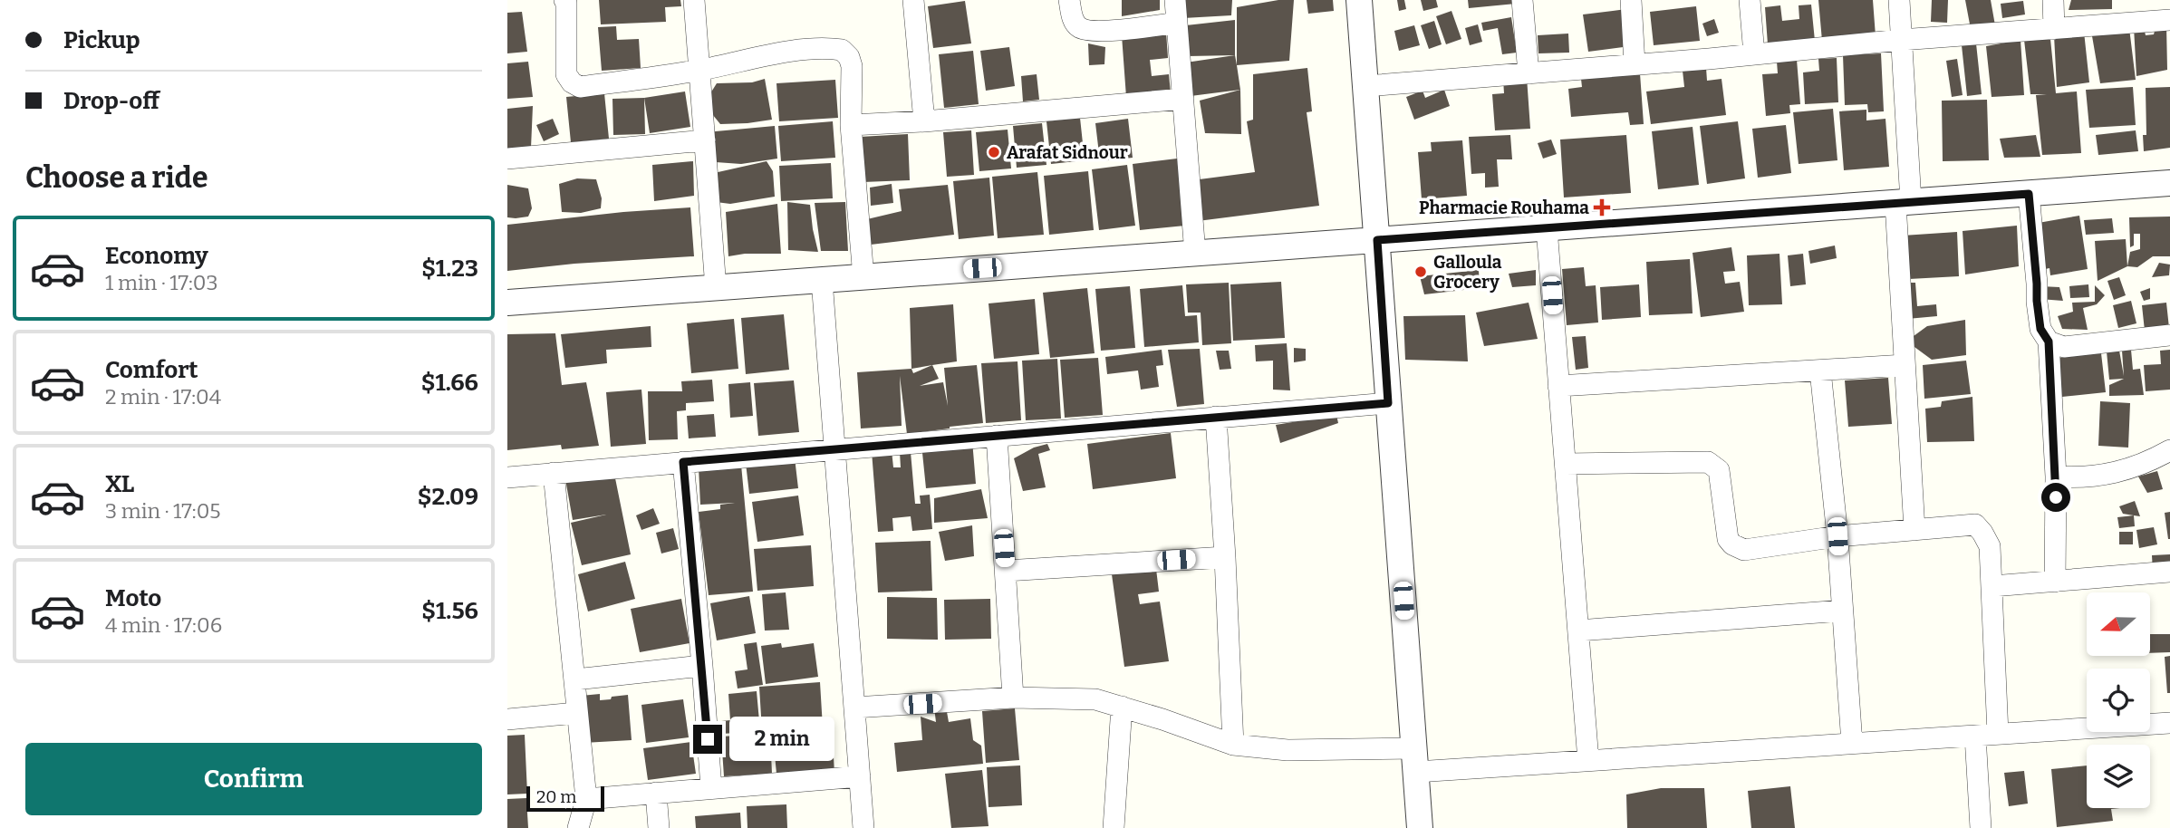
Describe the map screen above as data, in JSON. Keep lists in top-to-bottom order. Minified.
{"places":{"other":["Arafat Sidnour","Galloula Grocery"],"health":["Pharmacie Rouhama"]},"scale_bar":"20 m","north":"left","page":{"banner":["Pickup","Drop-off"],"heading":"Choose a ride","list":[{"name":"Economy","note":"1 min · 17:03","value":"$1.23"},{"name":"Comfort","note":"2 min · 17:04","value":"$1.66"},{"name":"XL","note":"3 min · 17:05","value":"$2.09"},{"name":"Moto","note":"4 min · 17:06","value":"$1.56"}],"bubble":"2 min","buttons":"Confirm","scale":"20 m"}}
